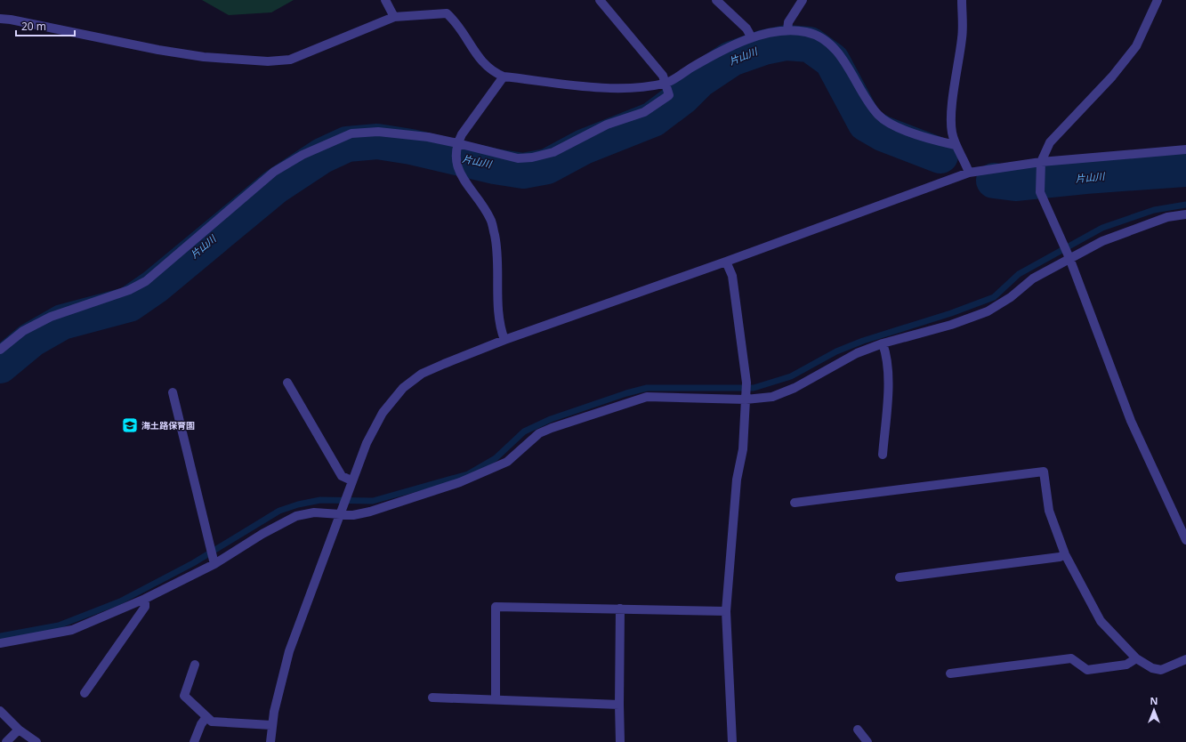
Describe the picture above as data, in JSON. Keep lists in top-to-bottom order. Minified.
{"water":["片山川"],"places":{"school or university":["海土路保育園"]},"scale_bar":"20 m","north":"top"}
